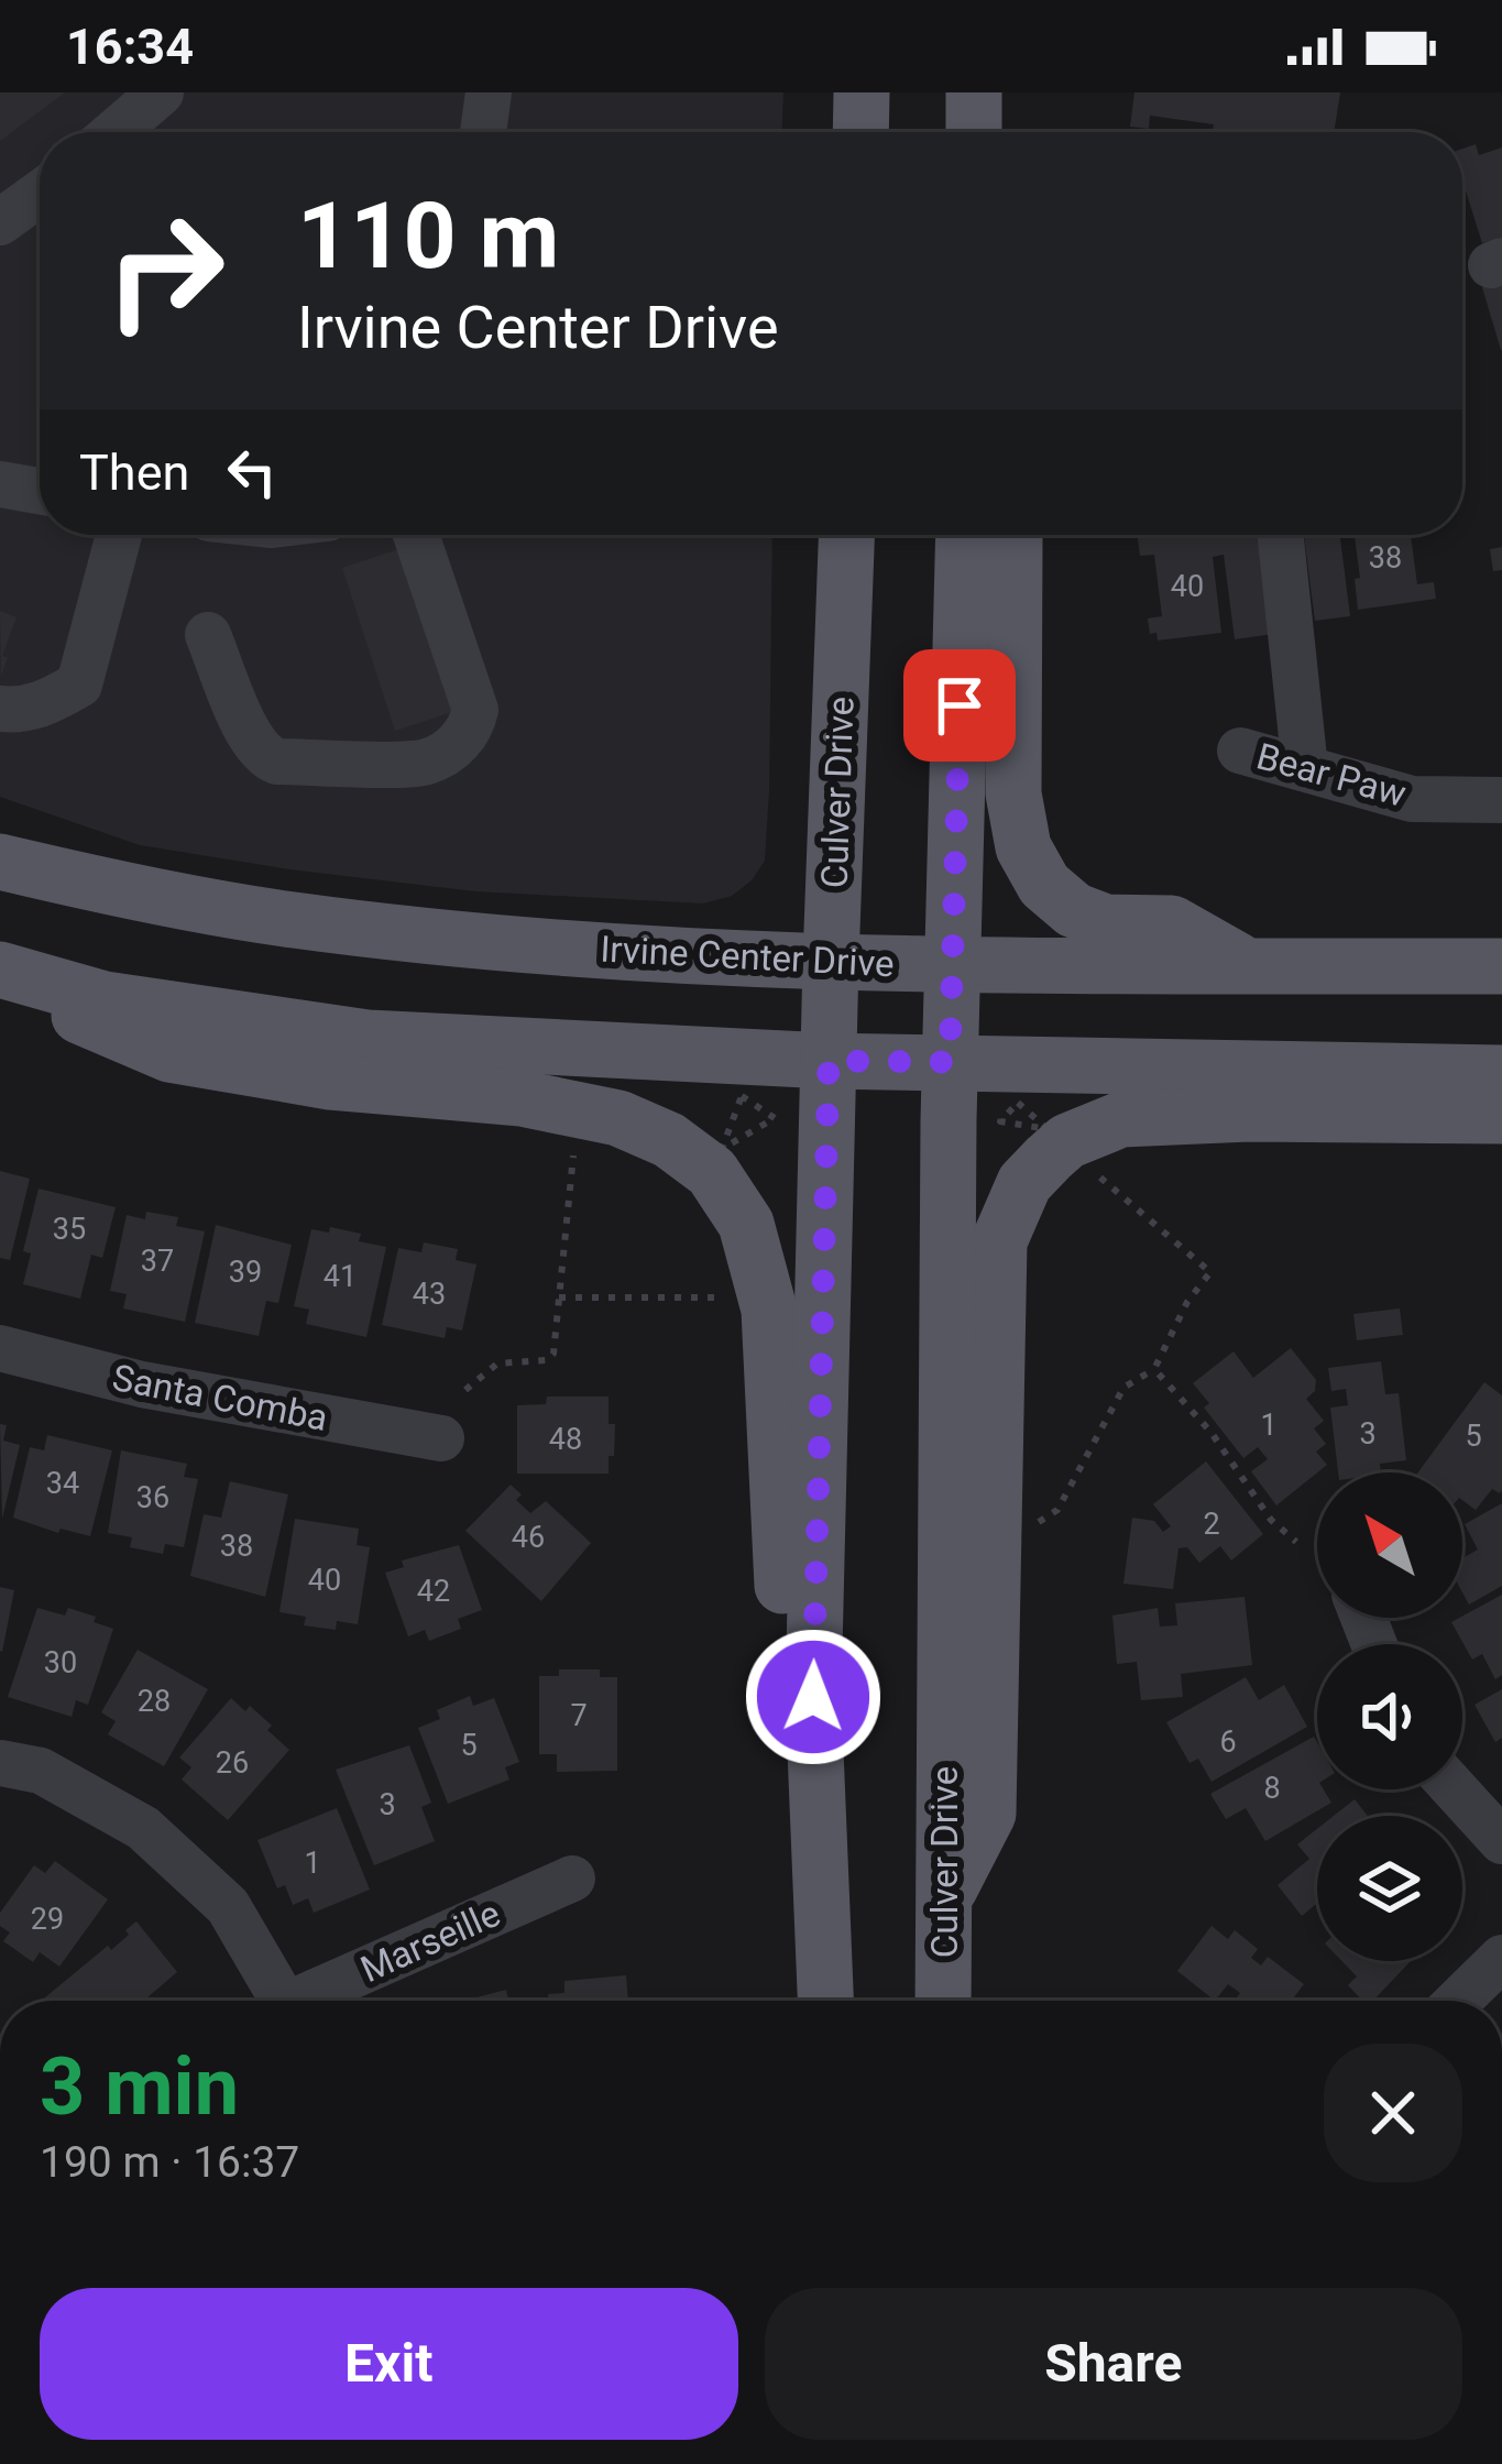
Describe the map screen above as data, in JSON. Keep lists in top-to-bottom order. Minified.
{"streets":{"main road":["Culver Drive","Irvine Center Drive"],"street":["Bear Paw","Santa Comba","Marseille"]},"crossings":[["Culver Drive","Irvine Center Drive"]],"house_numbers":["38","40","35","37","39","41","43","1","3","5","48","34","36","2","46","38","40","42","30","28","7","6","5","26","8","3","1","29"],"north":"top left","page":{"status":"16:34","turn":["110 m","Irvine Center Drive"],"then":"Then","heading":["3 min","190 m · 16:37"],"buttons":["Exit","Share"]}}
